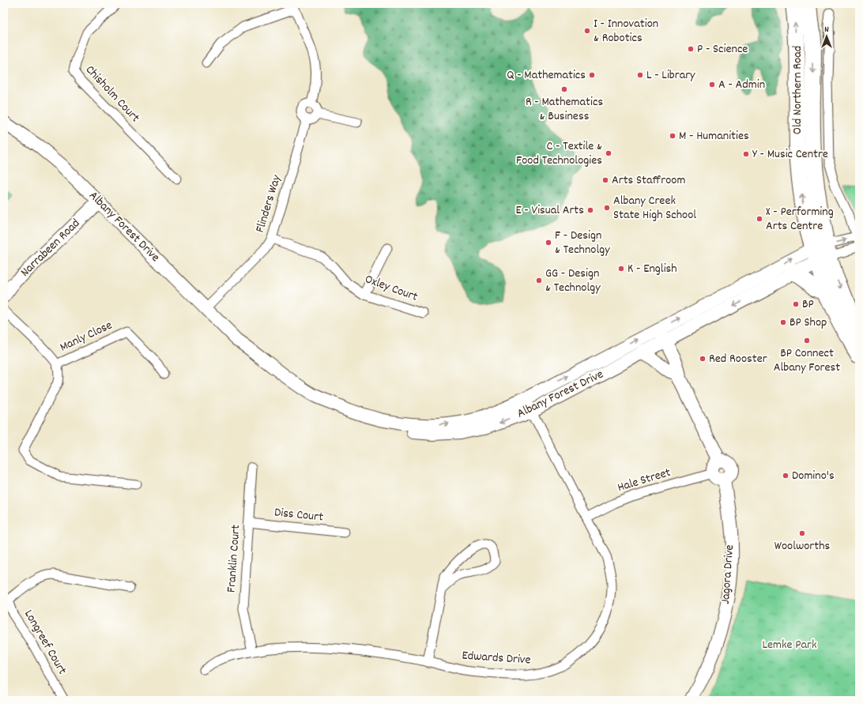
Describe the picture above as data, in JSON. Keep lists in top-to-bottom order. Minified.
{"streets":{"highway":["Old Northern Road"],"street":["Chisholm Court","Flinders Way","Albany Forest Drive","Narrabeen Road","Oxley Court","Manly Close","Hale Street","Diss Court","Franklin Court","Jagora Drive","Longreef Court","Edwards Drive"]},"crossings":[["Old Northern Road","Albany Forest Drive"],["Flinders Way","Albany Forest Drive"],["Flinders Way","Oxley Court"],["Albany Forest Drive","Narrabeen Road"],["Albany Forest Drive","Edwards Drive"],["Hale Street","Jagora Drive"],["Hale Street","Edwards Drive"],["Diss Court","Franklin Court"],["Franklin Court","Edwards Drive"]],"parks":["Lemke Park"],"places":["I - Innovation & Robotics","P - Science","Q - Mathematics","L - Library","A - Admin","R - Mathematics & Business","M - Humanities","C - Textile & Food Technologies","Y - Music Centre","Arts Staffroom","Albany Creek State High School","E - Visual Arts","X - Performing Arts Centre","F - Design & Technolgy","K - English","GG - Design & Technolgy","BP","BP Shop","BP Connect Albany Forest","Red Rooster","Domino's","Woolworths"],"north":"top"}
